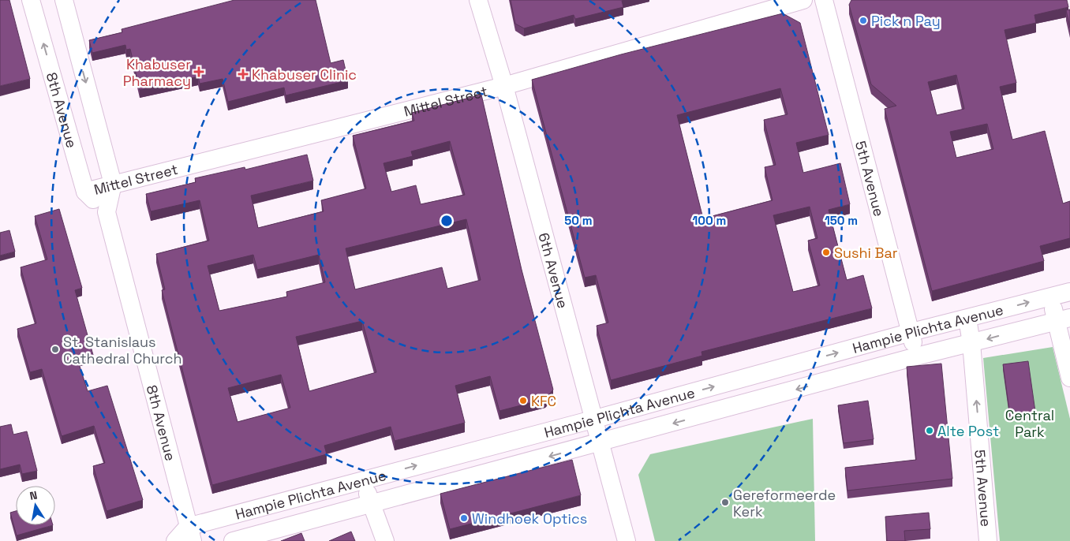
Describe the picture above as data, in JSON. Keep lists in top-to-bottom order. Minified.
{"streets":{"street":["Mittel Street","8th Avenue","5th Avenue","6th Avenue","Hampie Plichta Avenue"]},"crossings":[["Mittel Street","8th Avenue"],["Mittel Street","6th Avenue"],["8th Avenue","Hampie Plichta Avenue"],["5th Avenue","Hampie Plichta Avenue"],["6th Avenue","Hampie Plichta Avenue"]],"parks":["Central Park"],"places":{"other":["Pick n Pay","Sushi Bar","St. Stanislaus Cathedral Church","KFC","Alte Post","Gereformeerde Kerk","Windhoek Optics"],"health":["Khabuser Pharmacy","Khabuser Clinic"]},"north":"top","rings":["50 m","100 m","150 m"]}
